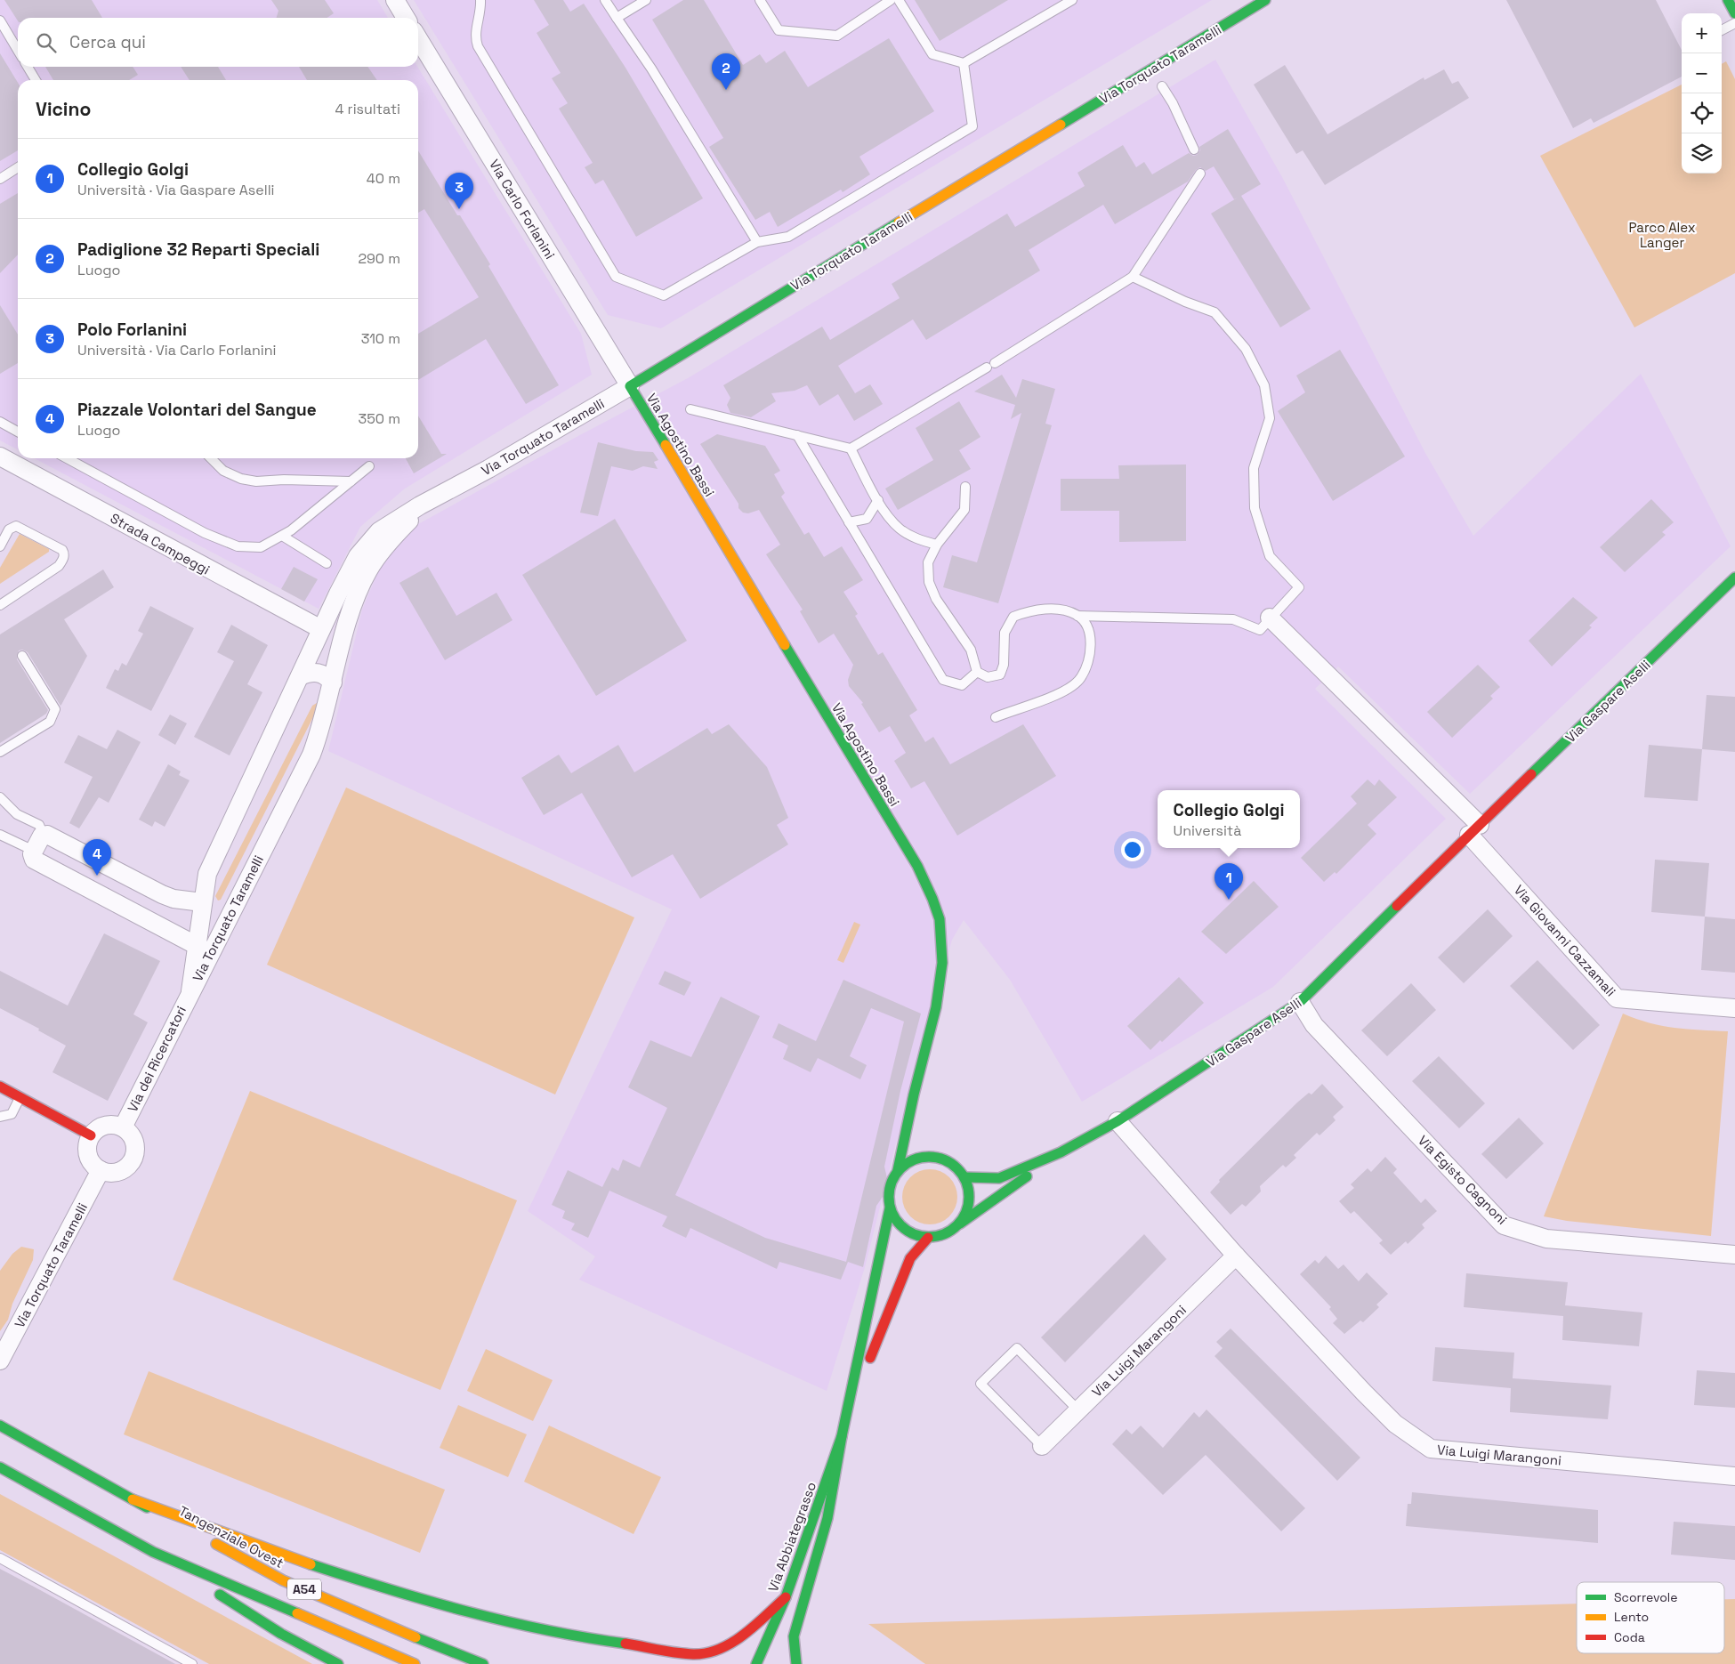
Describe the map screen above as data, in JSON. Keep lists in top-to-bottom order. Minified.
{"streets":{"main road":["Via Torquato Taramelli","Via Agostino Bassi","Via Gaspare Aselli","Tangenziale Ovest","Via Abbiategrasso","A54"],"street":["Via Carlo Forlanini","Strada Campeggi","Via Giovanni Cazzamali","Via dei Ricercatori","Via Egisto Cagnoni","Via Luigi Marangoni"]},"crossings":[["Via Torquato Taramelli","Via Carlo Forlanini"],["Via Torquato Taramelli","Via Agostino Bassi"],["Via Torquato Taramelli","Strada Campeggi"],["Via Torquato Taramelli","Via dei Ricercatori"],["Via Carlo Forlanini","Via Agostino Bassi"],["Via Agostino Bassi","Via Gaspare Aselli"],["Via Agostino Bassi","Via Abbiategrasso"],["Via Gaspare Aselli","Via Giovanni Cazzamali"],["Via Gaspare Aselli","Via Egisto Cagnoni"],["Via Gaspare Aselli","Via Luigi Marangoni"],["Via Gaspare Aselli","Via Abbiategrasso"]],"parks":["Parco Alex Langer"],"legend":["Scorrevole","Lento","Coda"],"page":{"map_buttons":["+","−"],"search":"Cerca qui","pins":["2","3","4","1"],"heading":["Vicino","4 risultati"],"list":[{"mark":"1","name":"Collegio Golgi","note":"Università · Via Gaspare Aselli","value":"40 m"},{"mark":"2","name":"Padiglione 32 Reparti Speciali","note":"Luogo","value":"290 m"},{"mark":"3","name":"Polo Forlanini","note":"Università · Via Carlo Forlanini","value":"310 m"},{"mark":"4","name":"Piazzale Volontari del Sangue","note":"Luogo","value":"350 m"}],"popup":["Collegio Golgi","Università"]}}
